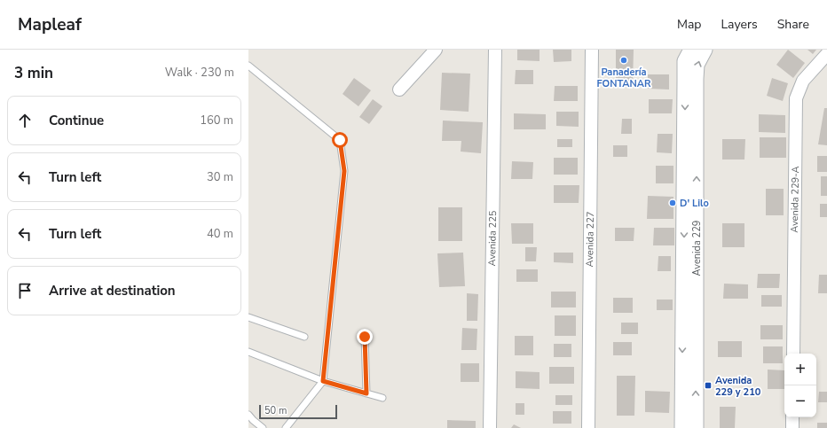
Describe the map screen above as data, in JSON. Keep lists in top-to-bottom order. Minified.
{"streets":{"street":["Avenida 229-A","Avenida 225","Avenida 227","Avenida 229"]},"places":{"other":["Panadería FONTANAR","D' Lilo"],"transit":["Avenida 229 y 210"]},"scale_bar":"50 m","page":{"header":"Mapleaf","nav":["Map","Layers","Share"],"heading":["3 min","Walk · 230 m"],"list":[["Continue","160 m"],["Turn left","30 m"],["Turn left","40 m"],"Arrive at destination"],"map_buttons":["+","−"],"scale":"50 m"}}
